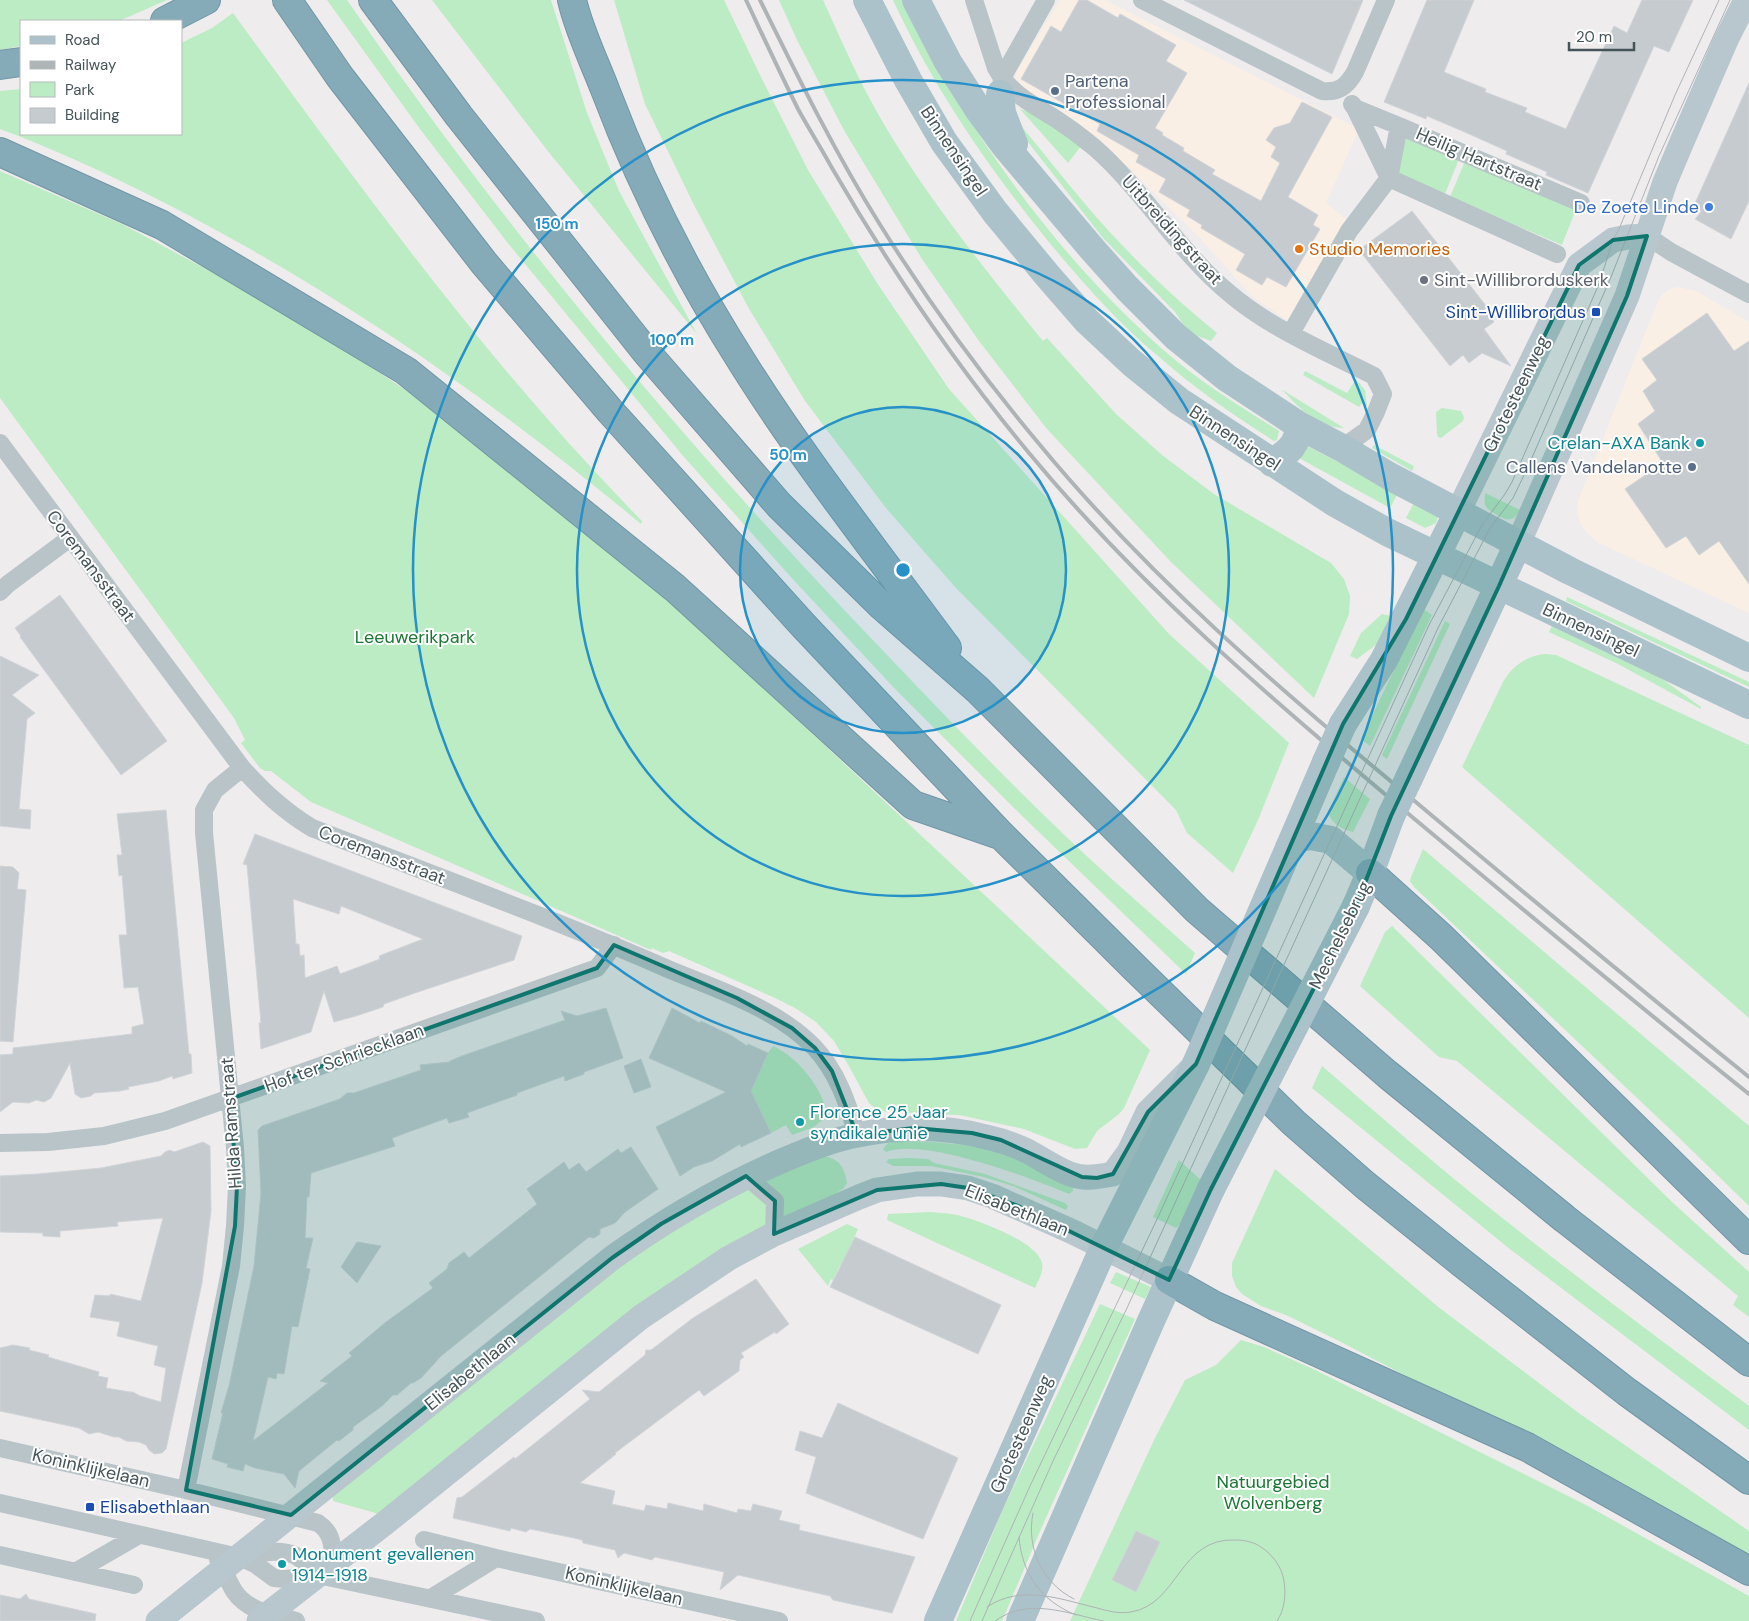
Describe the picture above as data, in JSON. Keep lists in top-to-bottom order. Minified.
{"streets":{"main road":["Binnensingel","Grotesteenweg","Mechelsebrug","Elisabethlaan"],"street":["Heilig Hartstraat","Uitbreidingstraat","Coremansstraat","Hof ter Schriecklaan","Hilda Ramstraat","Koninklijkelaan"]},"crossings":[["Binnensingel","Mechelsebrug"],["Heilig Hartstraat","Uitbreidingstraat"],["Grotesteenweg","Elisabethlaan"],["Coremansstraat","Hof ter Schriecklaan"],["Coremansstraat","Hilda Ramstraat"],["Coremansstraat","Elisabethlaan"],["Mechelsebrug","Elisabethlaan"],["Hof ter Schriecklaan","Hilda Ramstraat"],["Hilda Ramstraat","Koninklijkelaan"],["Elisabethlaan","Koninklijkelaan"]],"parks":["Leeuwerikpark","Natuurgebied Wolvenberg"],"places":{"other":["Partena Professional","De Zoete Linde","Studio Memories","Sint-Willibrorduskerk","Crelan-AXA Bank","Callens Vandelanotte","Florence 25 Jaar syndikale unie","Monument gevallenen 1914-1918"],"transit":["Sint-Willibrordus","Elisabethlaan"]},"legend":["Road","Railway","Park","Building"],"scale_bar":"20 m","rings":["150 m","100 m","50 m"]}
